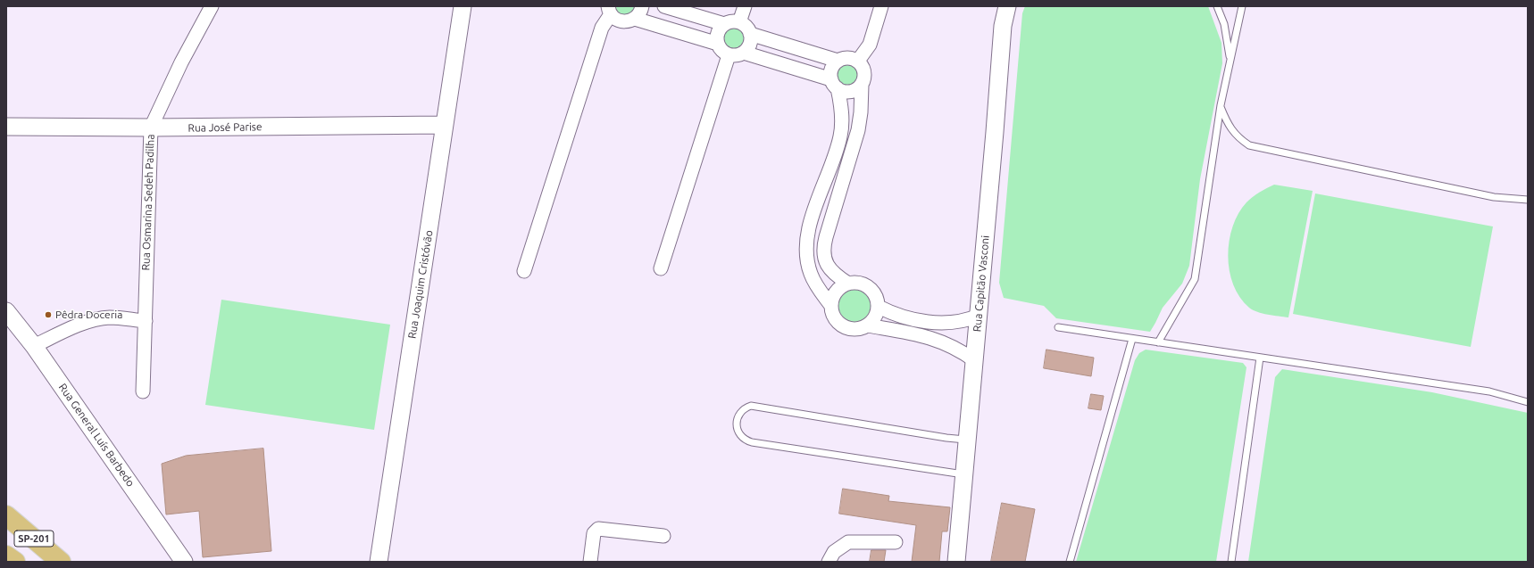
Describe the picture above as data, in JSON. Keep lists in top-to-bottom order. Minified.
{"streets":{"main road":["SP-201"],"street":["Rua José Parise","Rua Osmarina Sedeh Padilha","Rua Capitão Vasconi","Rua Joaquim Cristóvão","Rua General Luís Barbedo"]},"crossings":[["Rua José Parise","Rua Osmarina Sedeh Padilha"],["Rua José Parise","Rua Joaquim Cristóvão"]],"places":["Pêdra Doceria"]}
